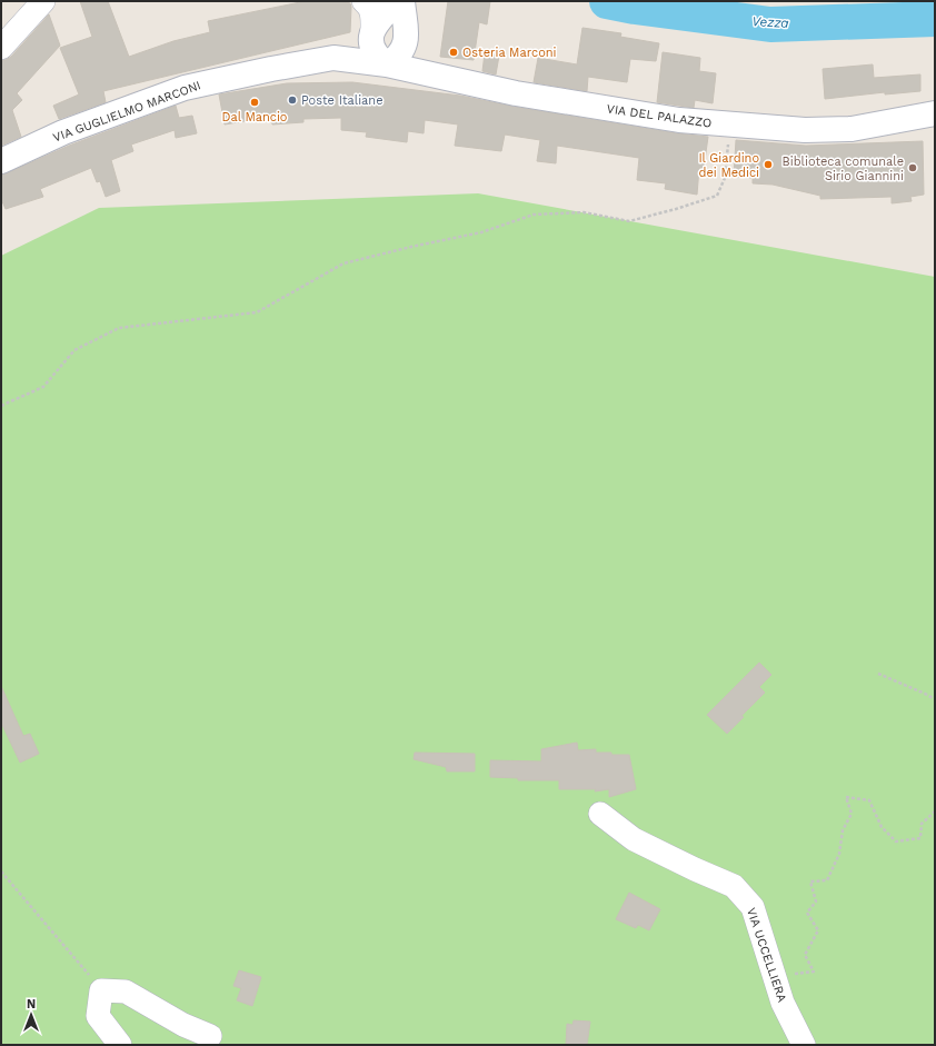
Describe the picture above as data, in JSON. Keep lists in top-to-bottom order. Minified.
{"streets":{"main road":["VIA GUGLIELMO MARCONI","VIA DEL PALAZZO"],"street":["VIA UCCELLIERA"]},"crossings":[["VIA GUGLIELMO MARCONI","VIA DEL PALAZZO"]],"water":["Vezza"],"places":["Osteria Marconi","Poste Italiane","Dal Mancio","Il Giardino dei Medici","Biblioteca comunale Sirio Giannini"],"north":"top"}
